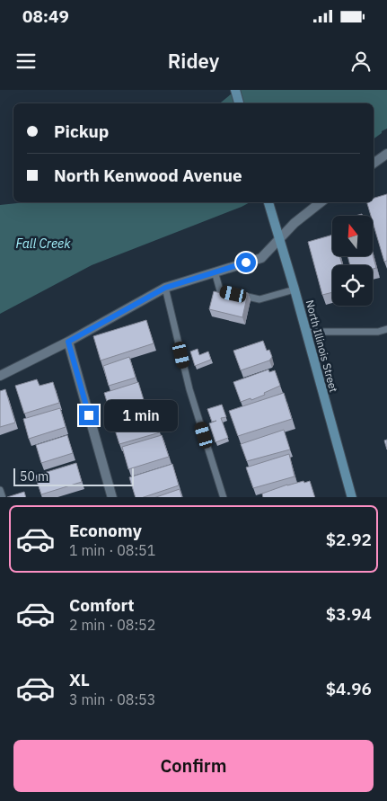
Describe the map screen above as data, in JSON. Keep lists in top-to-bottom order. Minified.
{"streets":{"main road":["North Illinois Street"]},"water":["Fall Creek"],"scale_bar":"50 m","north":"top","page":{"status":"08:49","header":"Ridey","banner":["Pickup","North Kenwood Avenue"],"bubble":"1 min","scale":"50 m","list":[{"name":"Economy","note":"1 min · 08:51","value":"$2.92"},{"name":"Comfort","note":"2 min · 08:52","value":"$3.94"},{"name":"XL","note":"3 min · 08:53","value":"$4.96"}],"buttons":"Confirm"}}
